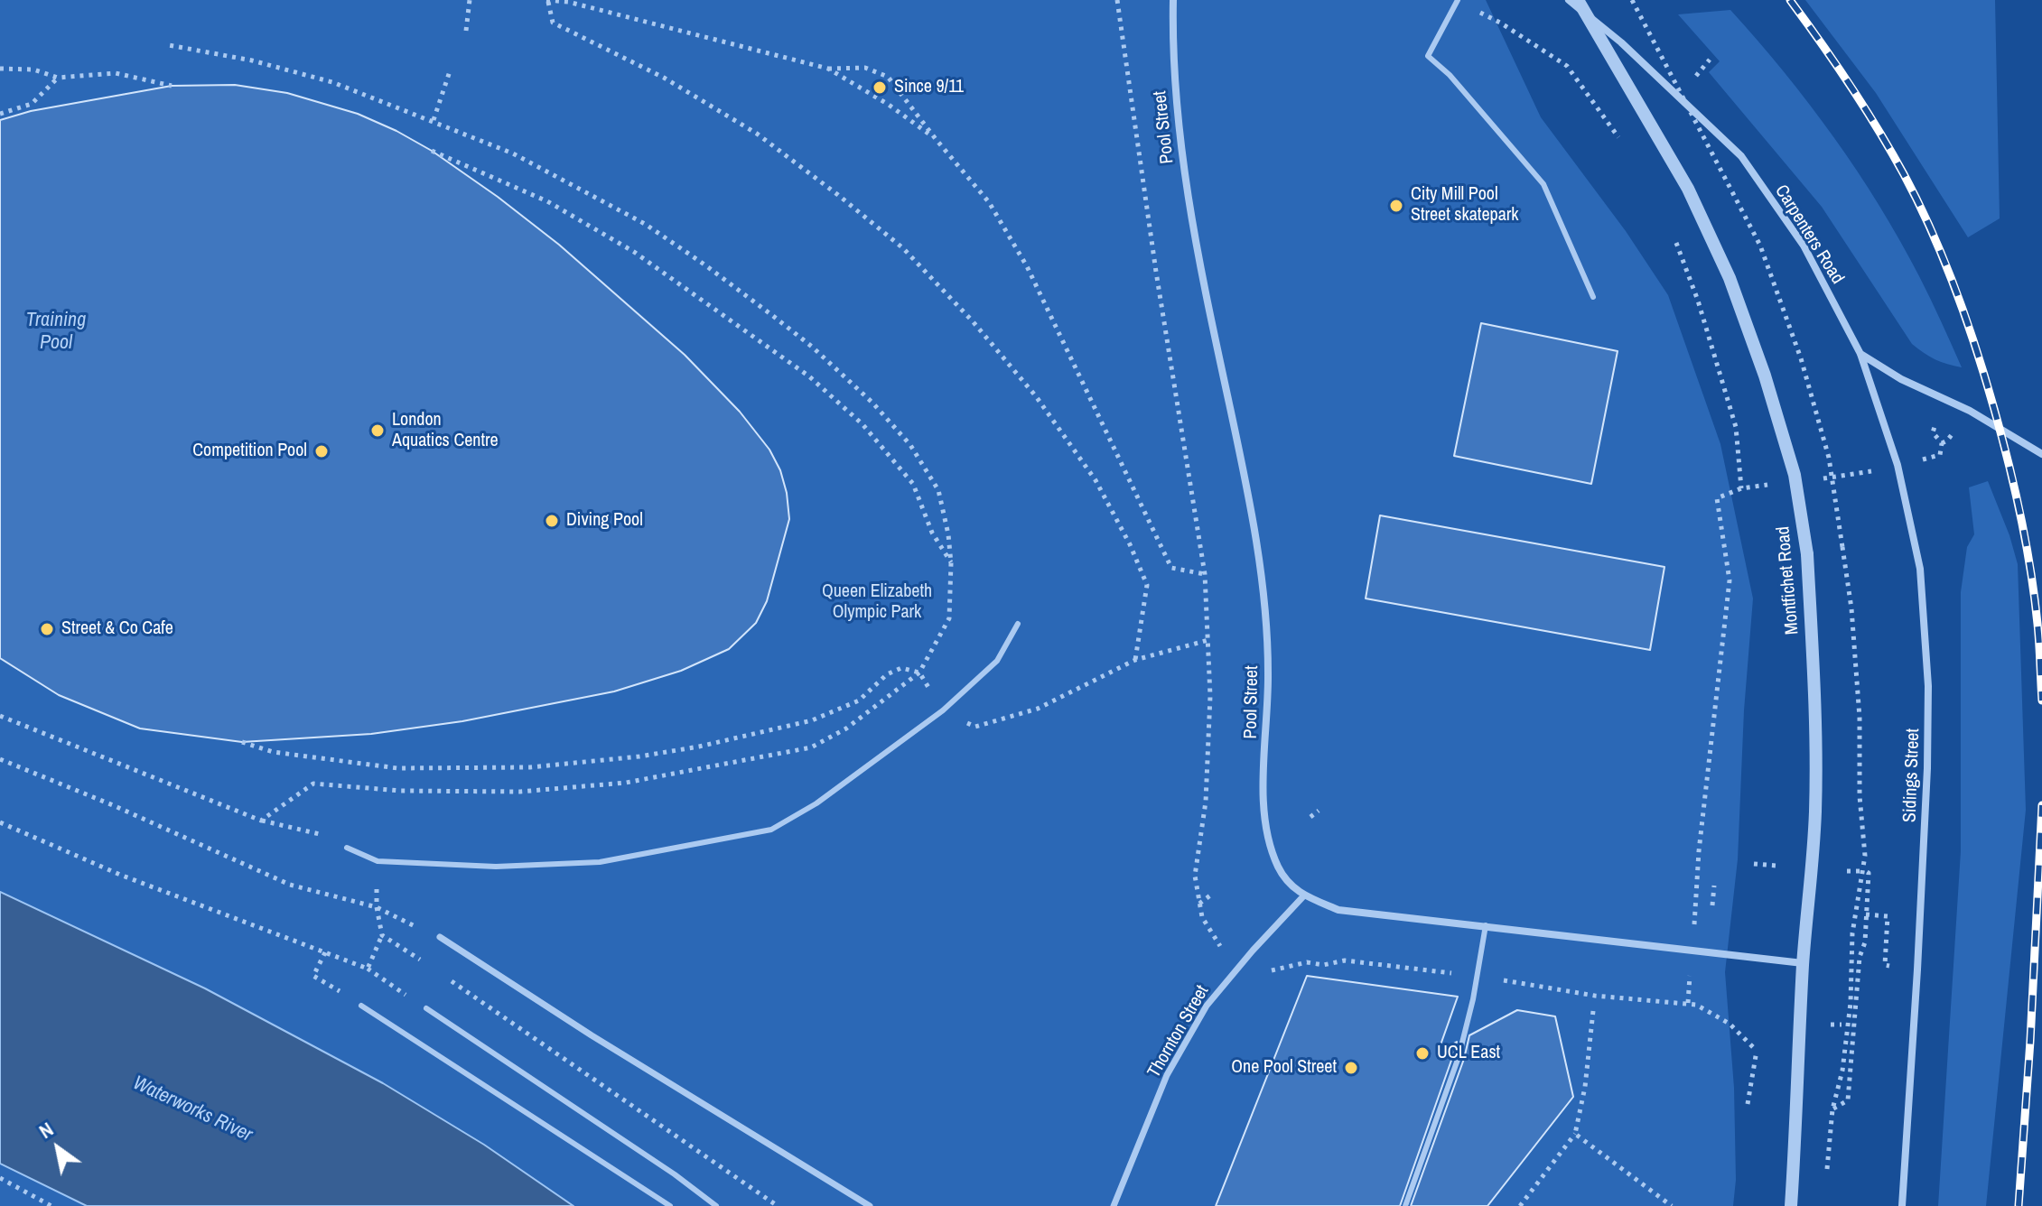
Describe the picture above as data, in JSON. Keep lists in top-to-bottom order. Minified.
{"streets":{"street":["Pool Street","Carpenters Road","Montfichet Road","Sidings Street","Thornton Street"]},"crossings":[["Pool Street","Montfichet Road"],["Pool Street","Thornton Street"],["Carpenters Road","Sidings Street"]],"water":["Training Pool","Waterworks River"],"parks":["Queen Elizabeth Olympic Park"],"places":["Since 9/11","City Mill Pool Street skatepark","London Aquatics Centre","Competition Pool","Diving Pool","Street & Co Cafe","UCL East","One Pool Street"],"north":"top left"}
